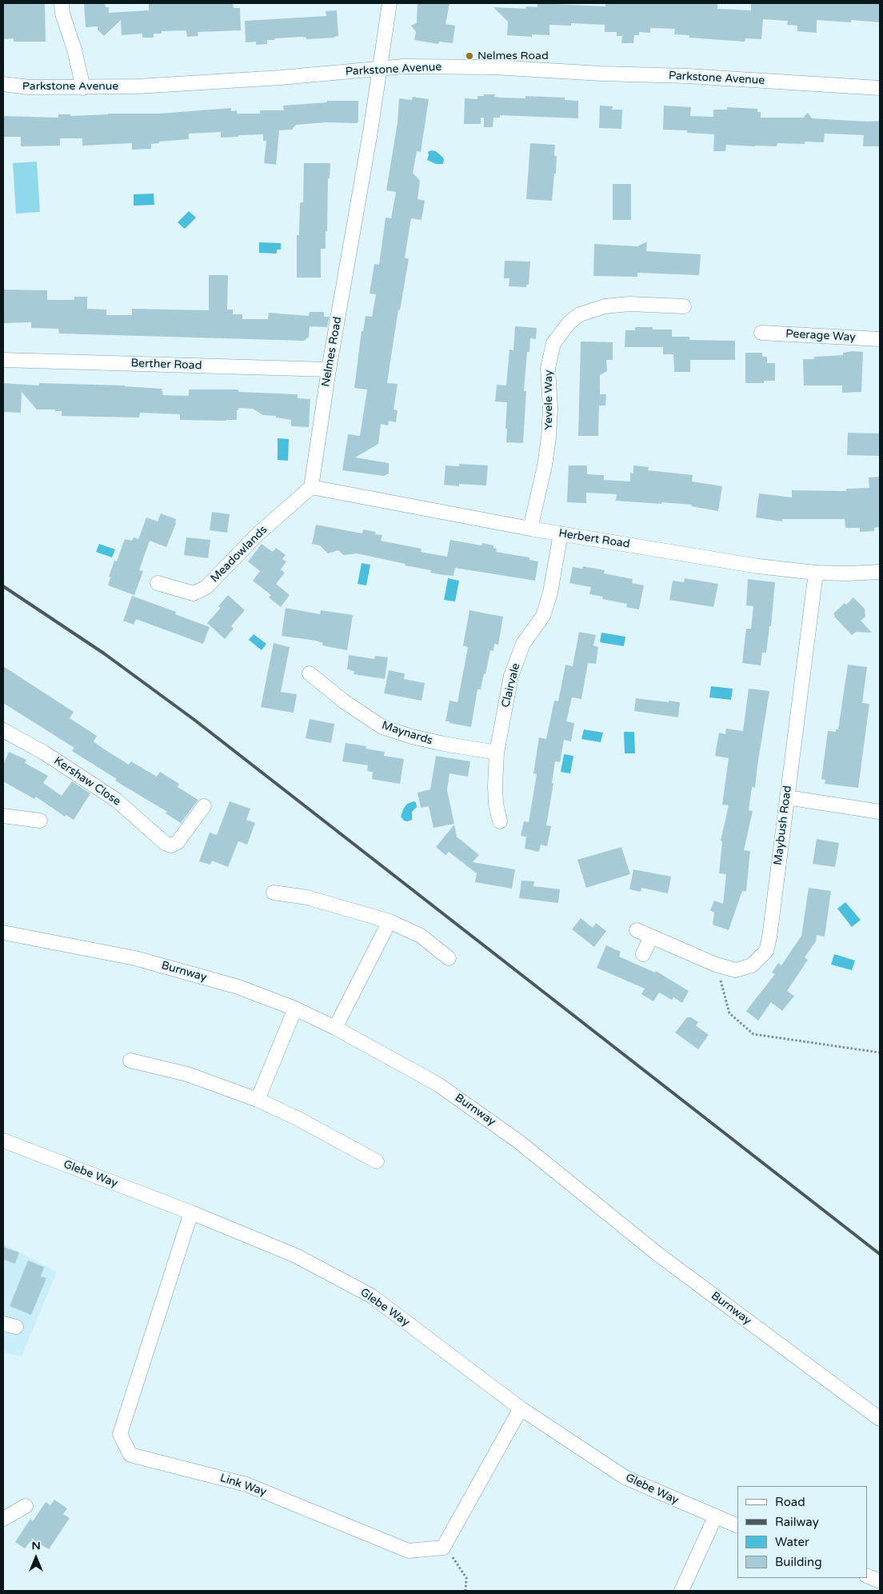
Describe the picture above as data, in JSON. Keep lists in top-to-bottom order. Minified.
{"streets":{"street":["Parkstone Avenue","Peerage Way","Nelmes Road","Berther Road","Yevele Way","Herbert Road","Meadowlands","Clairvale","Maynards","Kershaw Close","Maybush Road","Burnway","Glebe Way","Link Way"]},"crossings":[["Parkstone Avenue","Nelmes Road"],["Nelmes Road","Berther Road"],["Nelmes Road","Herbert Road"],["Nelmes Road","Meadowlands"],["Yevele Way","Herbert Road"],["Herbert Road","Meadowlands"],["Herbert Road","Clairvale"],["Herbert Road","Maybush Road"],["Clairvale","Maynards"],["Glebe Way","Link Way"]],"places":["Nelmes Road"],"legend":["Road","Railway","Water","Building"],"north":"top"}
